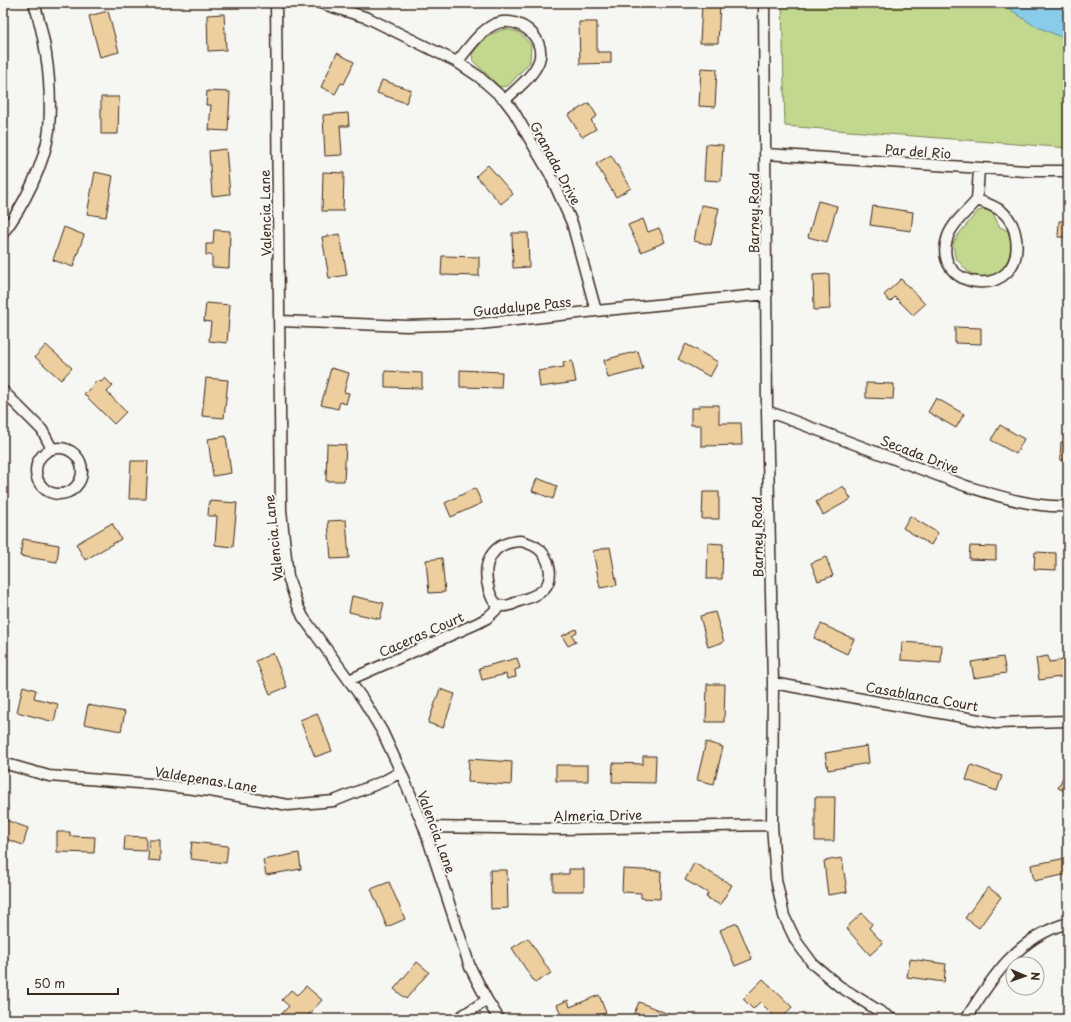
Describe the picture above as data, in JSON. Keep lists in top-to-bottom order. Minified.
{"streets":{"street":["Par del Rio","Granada Drive","Valencia Lane","Barney Road","Guadalupe Pass","Secada Drive","Caceras Court","Casablanca Court","Valdepenas Lane","Almeria Drive"]},"crossings":[["Par del Rio","Barney Road"],["Granada Drive","Guadalupe Pass"],["Valencia Lane","Guadalupe Pass"],["Valencia Lane","Caceras Court"],["Valencia Lane","Valdepenas Lane"],["Valencia Lane","Almeria Drive"],["Barney Road","Guadalupe Pass"],["Barney Road","Secada Drive"],["Barney Road","Casablanca Court"],["Barney Road","Almeria Drive"]],"scale_bar":"50 m","north":"right"}
